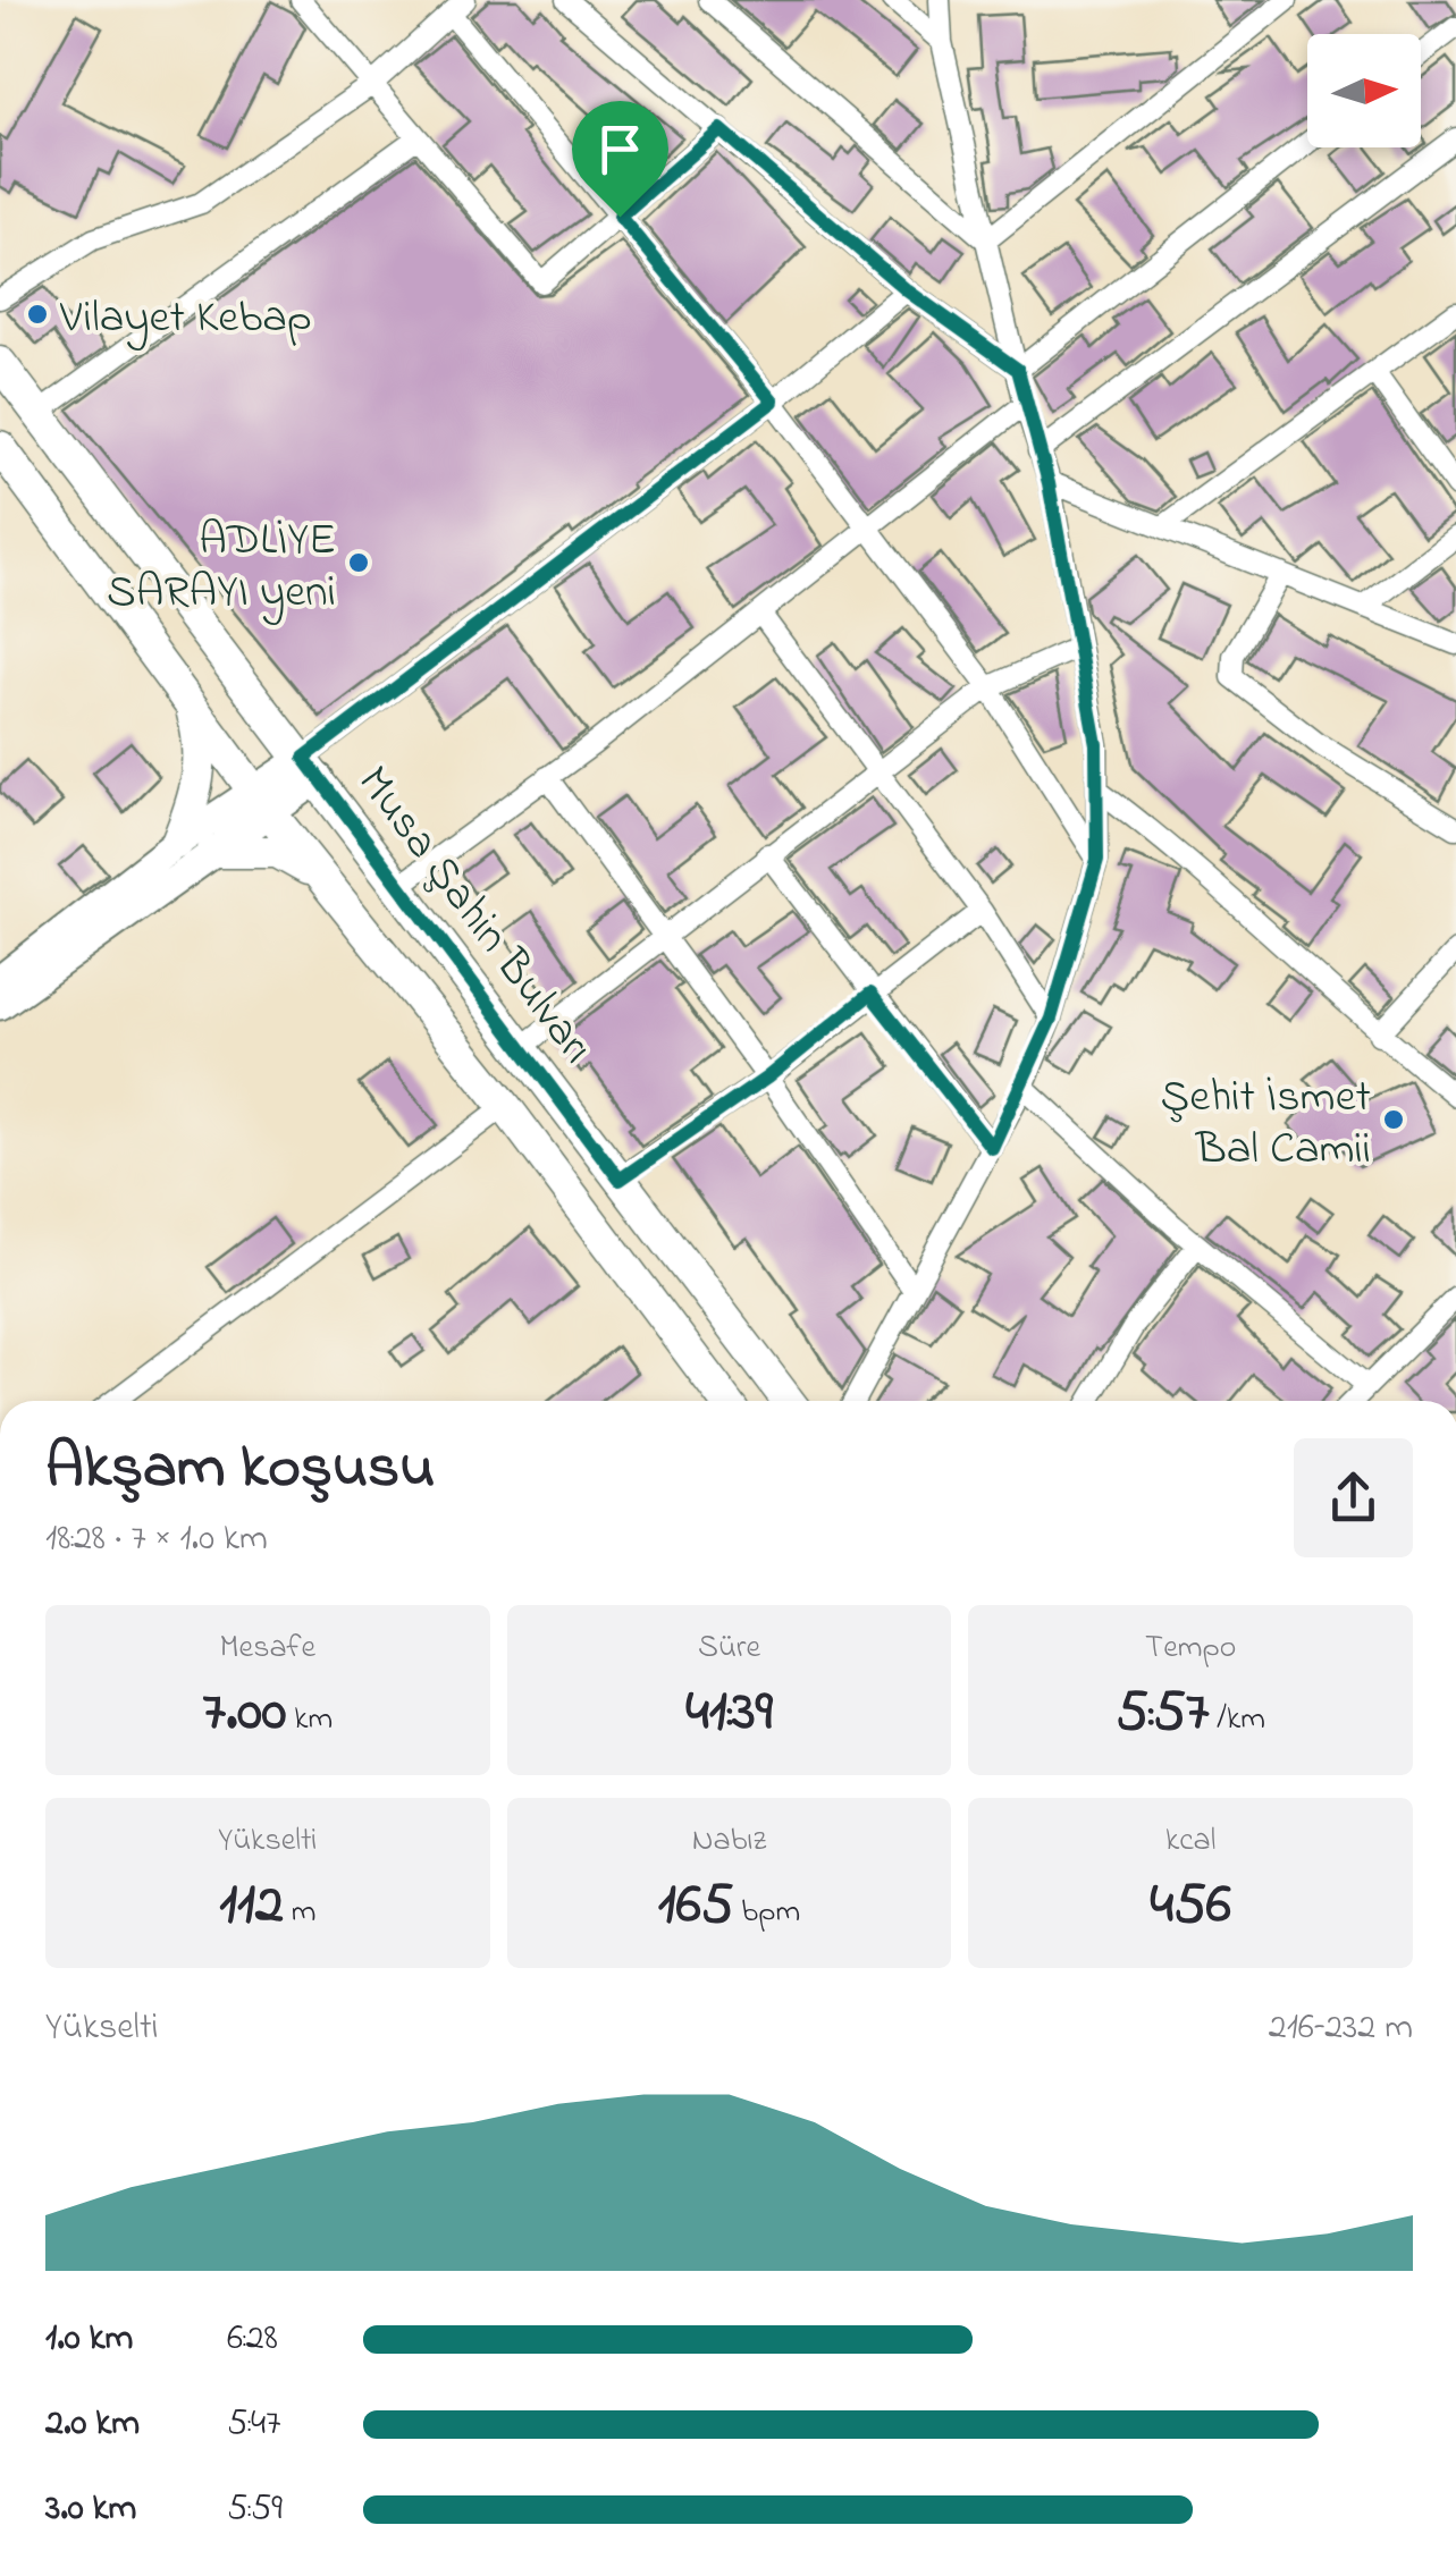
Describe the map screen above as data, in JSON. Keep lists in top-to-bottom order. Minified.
{"streets":{"main road":["Musa Şahin Bulvarı"]},"places":["Vilayet Kebap","ADLİYE SARAYI yeni","Şehit İsmet Bal Camii"],"north":"right","page":{"heading":["Akşam koşusu","18:28 · 7 × 1.0 km"],"stats":[["Mesafe","7.00 km"],["Süre","41:39"],["Tempo","5:57 /km"],["Yükselti","112 m"],["Nabız","165 bpm"],["kcal","456"]],"chart":["Yükselti","216–232 m"],"list":[{"name":"1.0 km","note":"6:28"},{"name":"2.0 km","note":"5:47"},{"name":"3.0 km","note":"5:59"}]}}
